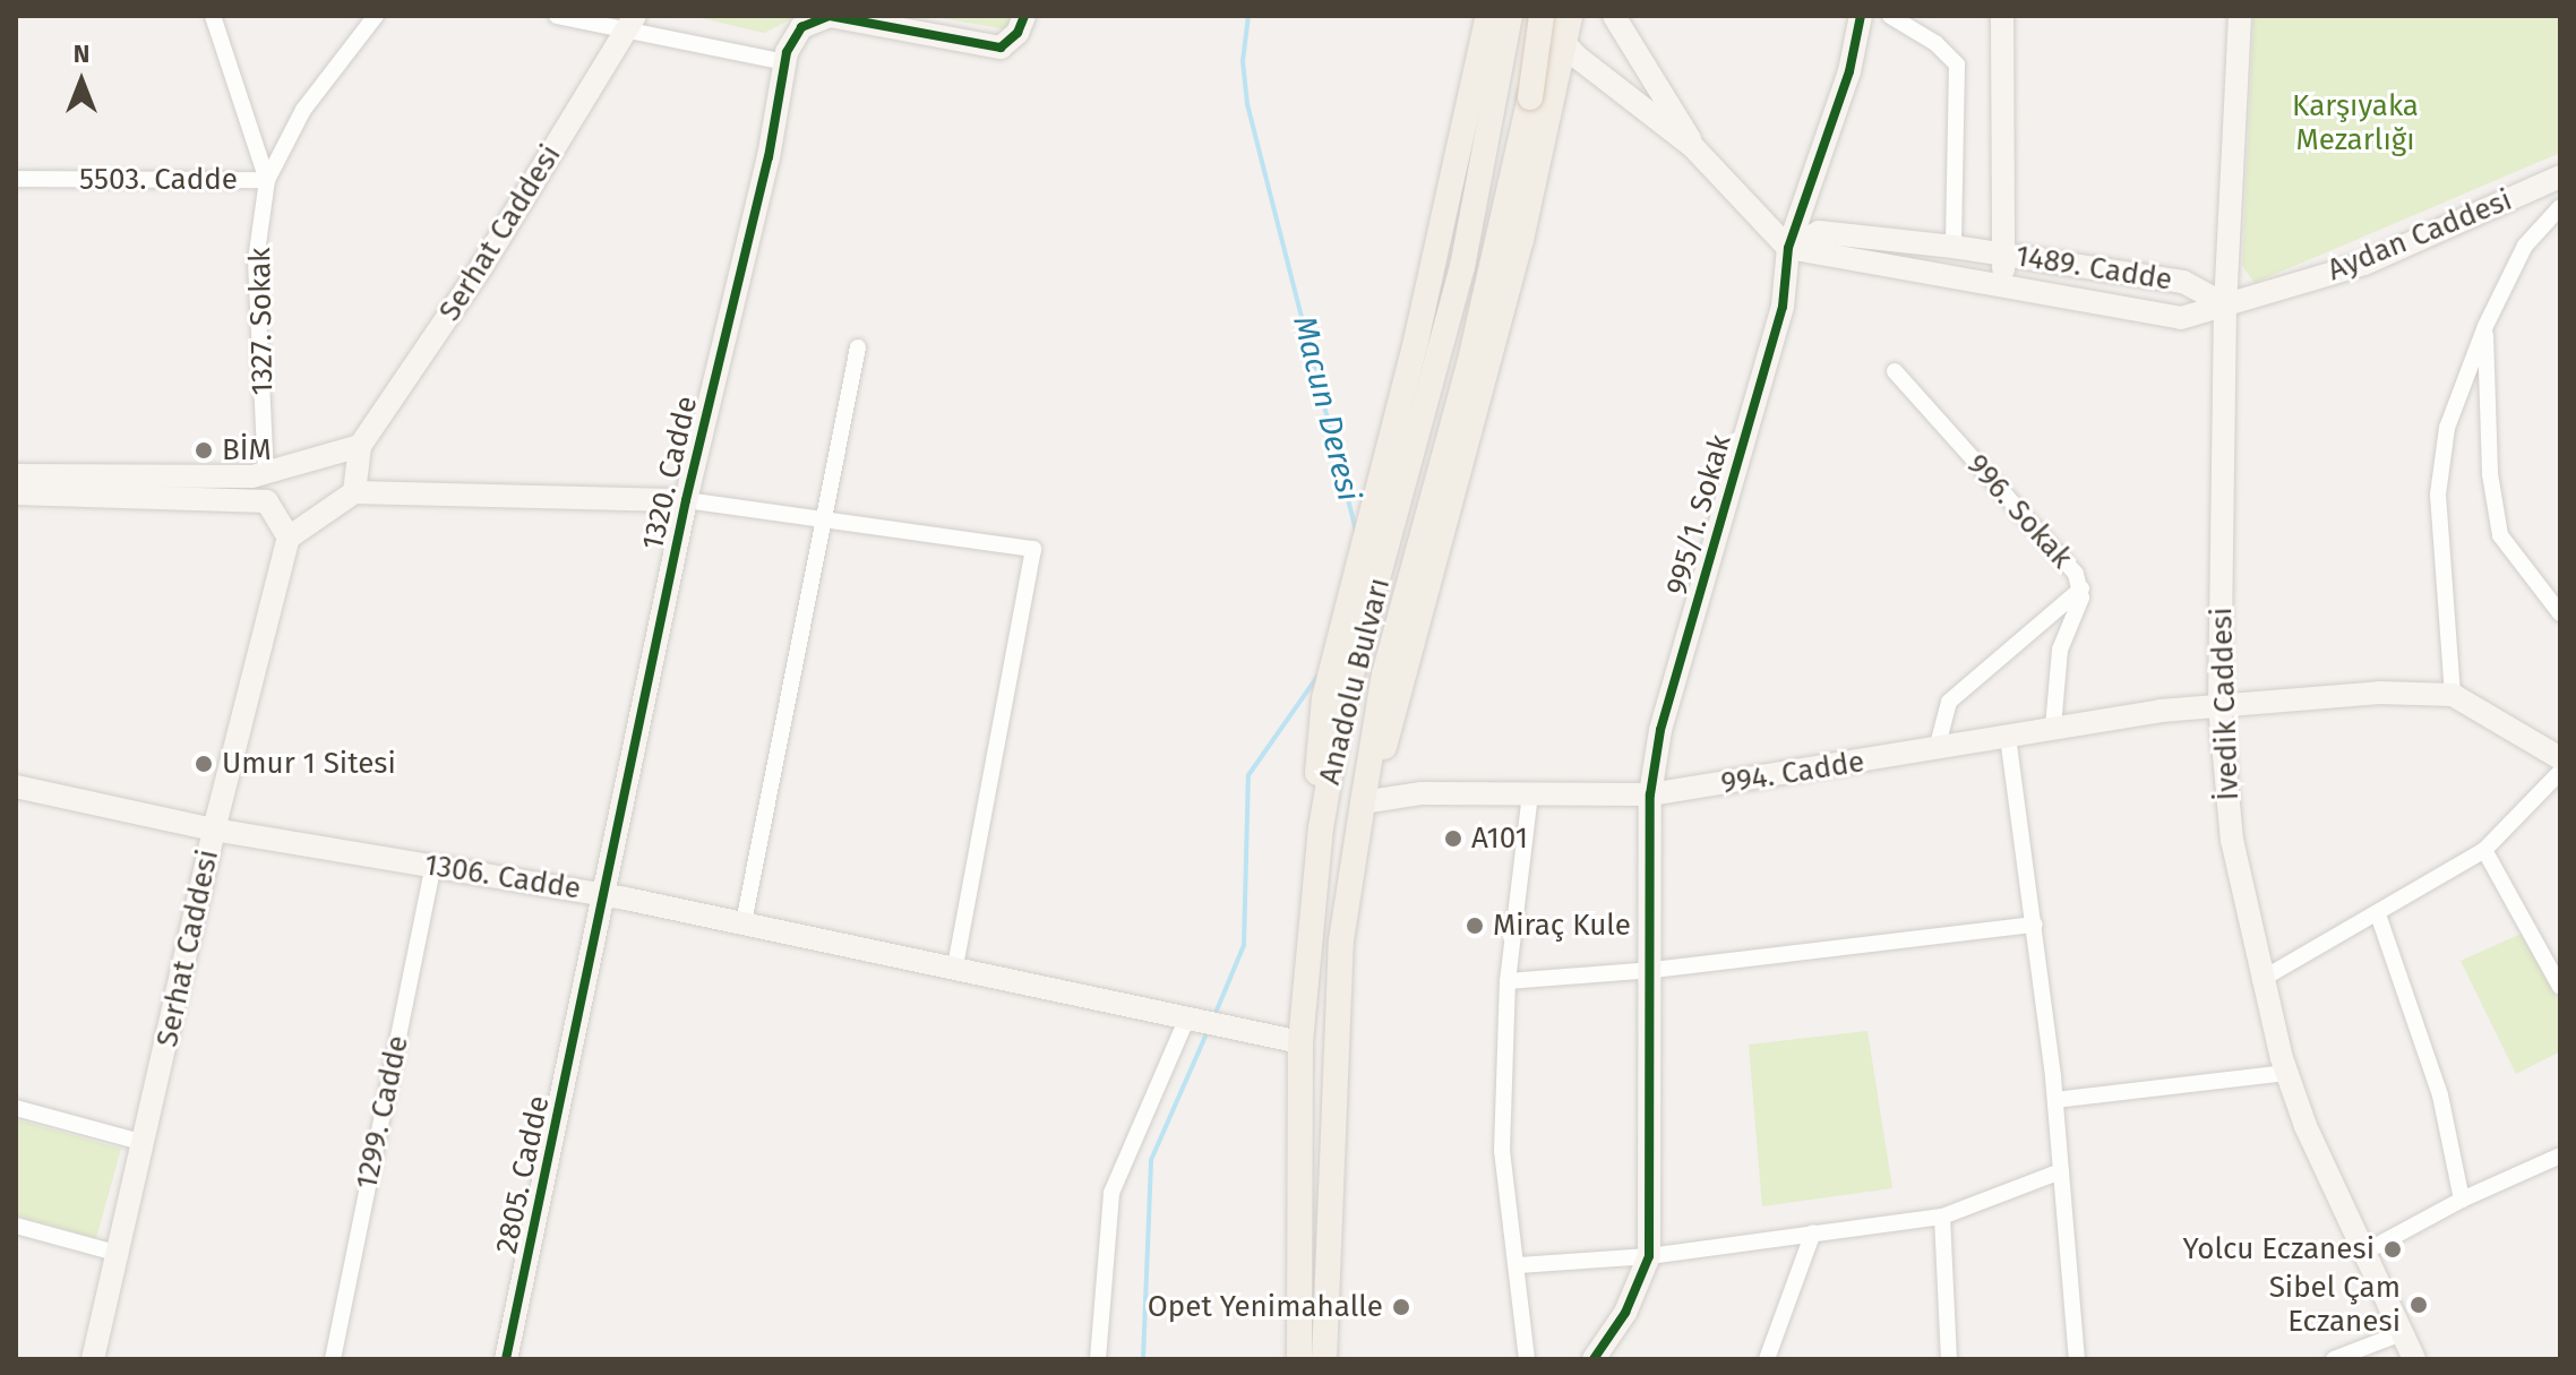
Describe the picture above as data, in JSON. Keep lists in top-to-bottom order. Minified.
{"streets":{"main road":["Anadolu Bulvarı"],"street":["5503. Cadde","Serhat Caddesi","Aydan Caddesi","1489. Cadde","1327. Sokak","1320. Cadde","996. Sokak","995/1. Sokak","İvedik Caddesi","994. Cadde","1306. Cadde","1299. Cadde","2805. Cadde"]},"crossings":[["5503. Cadde","1327. Sokak"],["Serhat Caddesi","1306. Cadde"],["Aydan Caddesi","1489. Cadde"],["Aydan Caddesi","İvedik Caddesi"],["1489. Cadde","995/1. Sokak"],["1489. Cadde","İvedik Caddesi"],["1320. Cadde","1306. Cadde"],["1320. Cadde","2805. Cadde"],["996. Sokak","994. Cadde"],["995/1. Sokak","994. Cadde"],["Anadolu Bulvarı","994. Cadde"],["Anadolu Bulvarı","1306. Cadde"],["İvedik Caddesi","994. Cadde"],["1306. Cadde","1299. Cadde"],["1306. Cadde","2805. Cadde"]],"water":["Macun Deresi"],"parks":["Karşıyaka Mezarlığı"],"places":["BİM","Umur 1 Sitesi","A101","Miraç Kule","Yolcu Eczanesi","Sibel Çam Eczanesi","Opet Yenimahalle"],"north":"top"}
